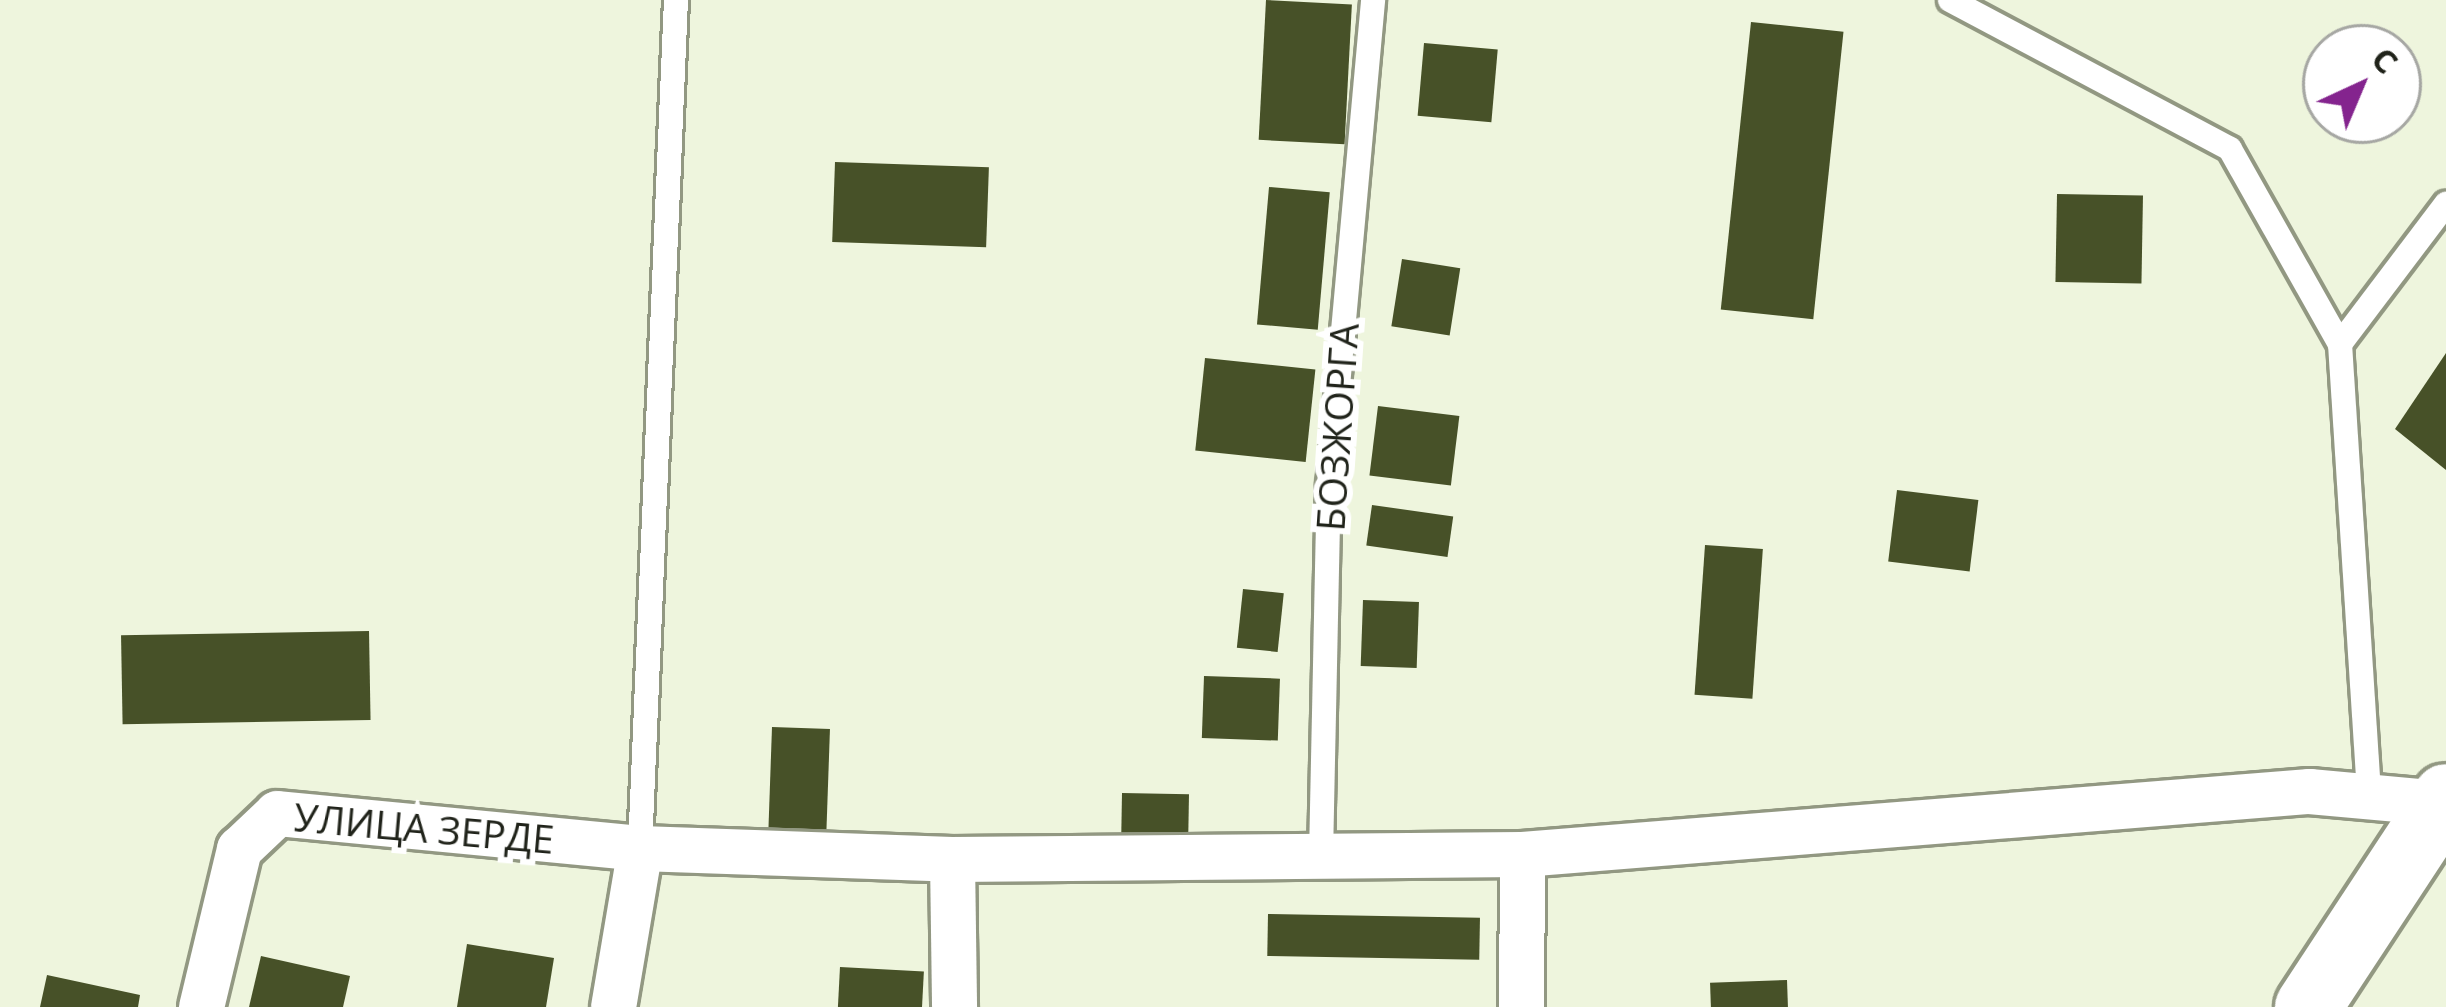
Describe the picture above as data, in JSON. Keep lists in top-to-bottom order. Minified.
{"streets":{"street":["УЛИЦА ЗЕРДЕ"],"lane":["БОЗЖОРГА"]},"crossings":[["БОЗЖОРГА","УЛИЦА ЗЕРДЕ"]],"north":"top right"}
